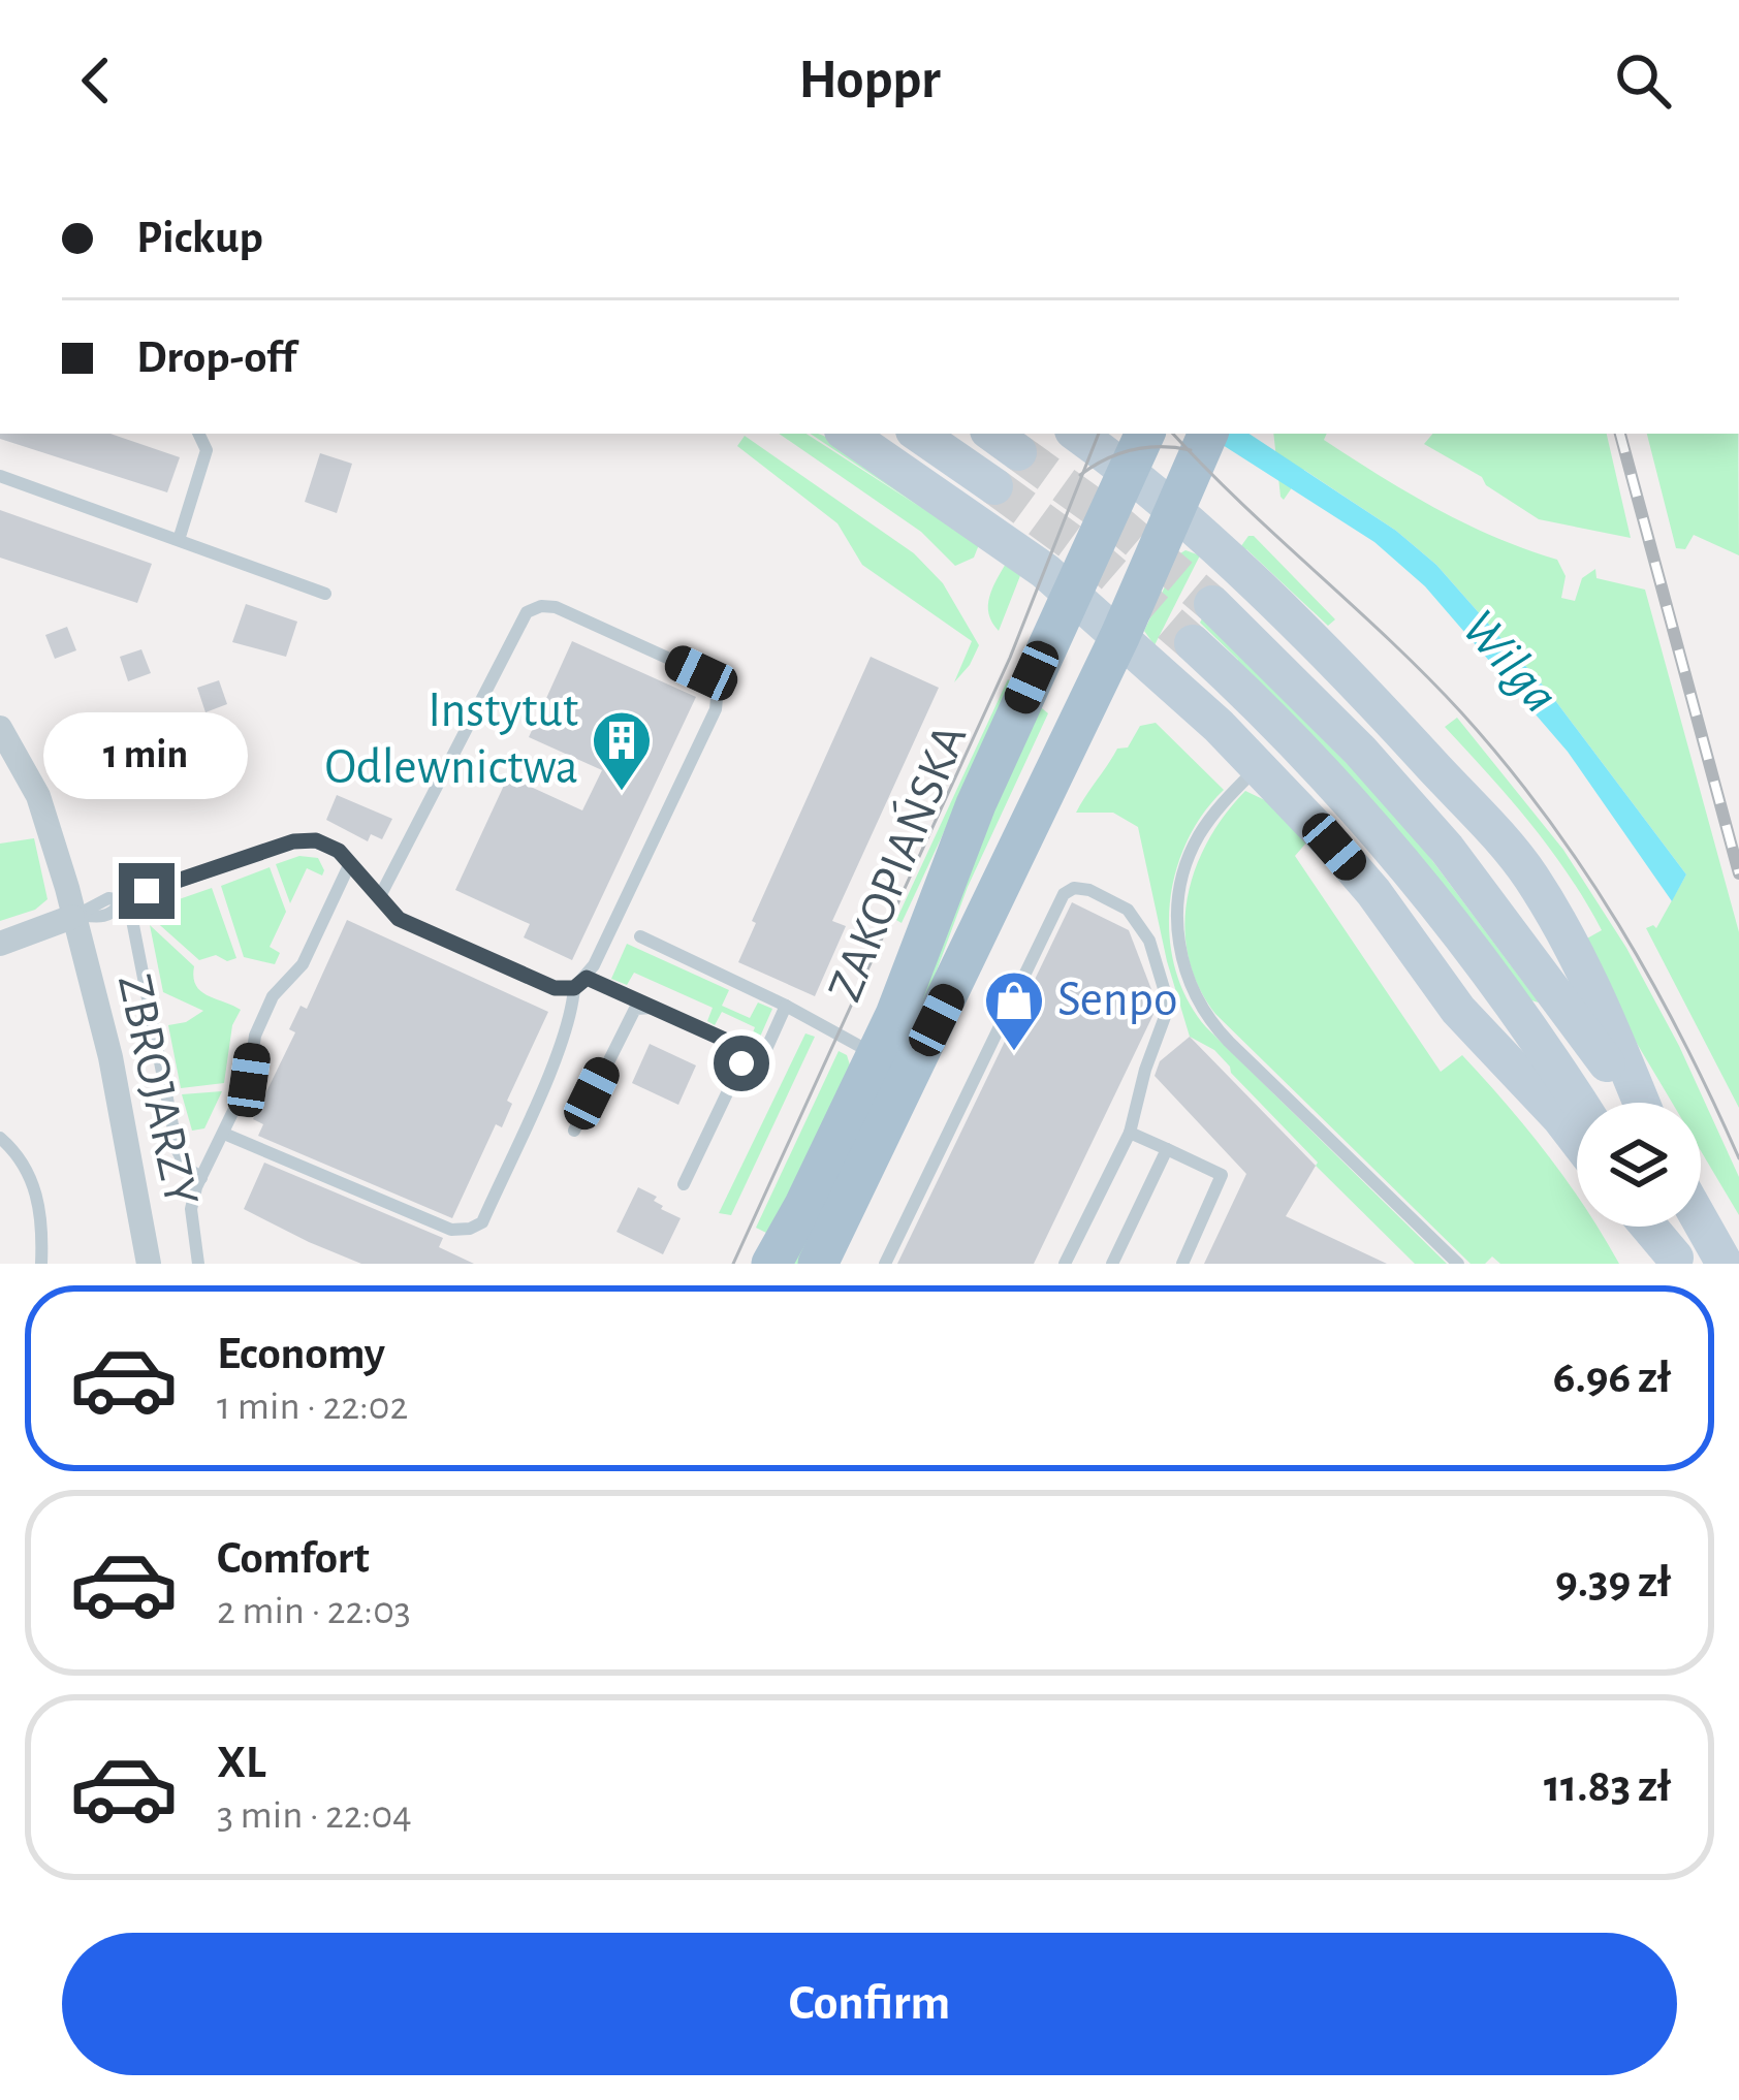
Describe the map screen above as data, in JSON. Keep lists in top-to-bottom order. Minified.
{"streets":{"main road":["ZAKOPIAŃSKA"],"street":["ZBROJARZY"]},"water":["Wilga"],"places":{"building":["Instytut Odlewnictwa"],"shop":["Senpo"]},"page":{"header":"Hoppr","banner":["Pickup","Drop-off"],"bubble":"1 min","list":[{"name":"Economy","note":"1 min · 22:02","value":"6.96 zł"},{"name":"Comfort","note":"2 min · 22:03","value":"9.39 zł"},{"name":"XL","note":"3 min · 22:04","value":"11.83 zł"}],"buttons":"Confirm"}}
